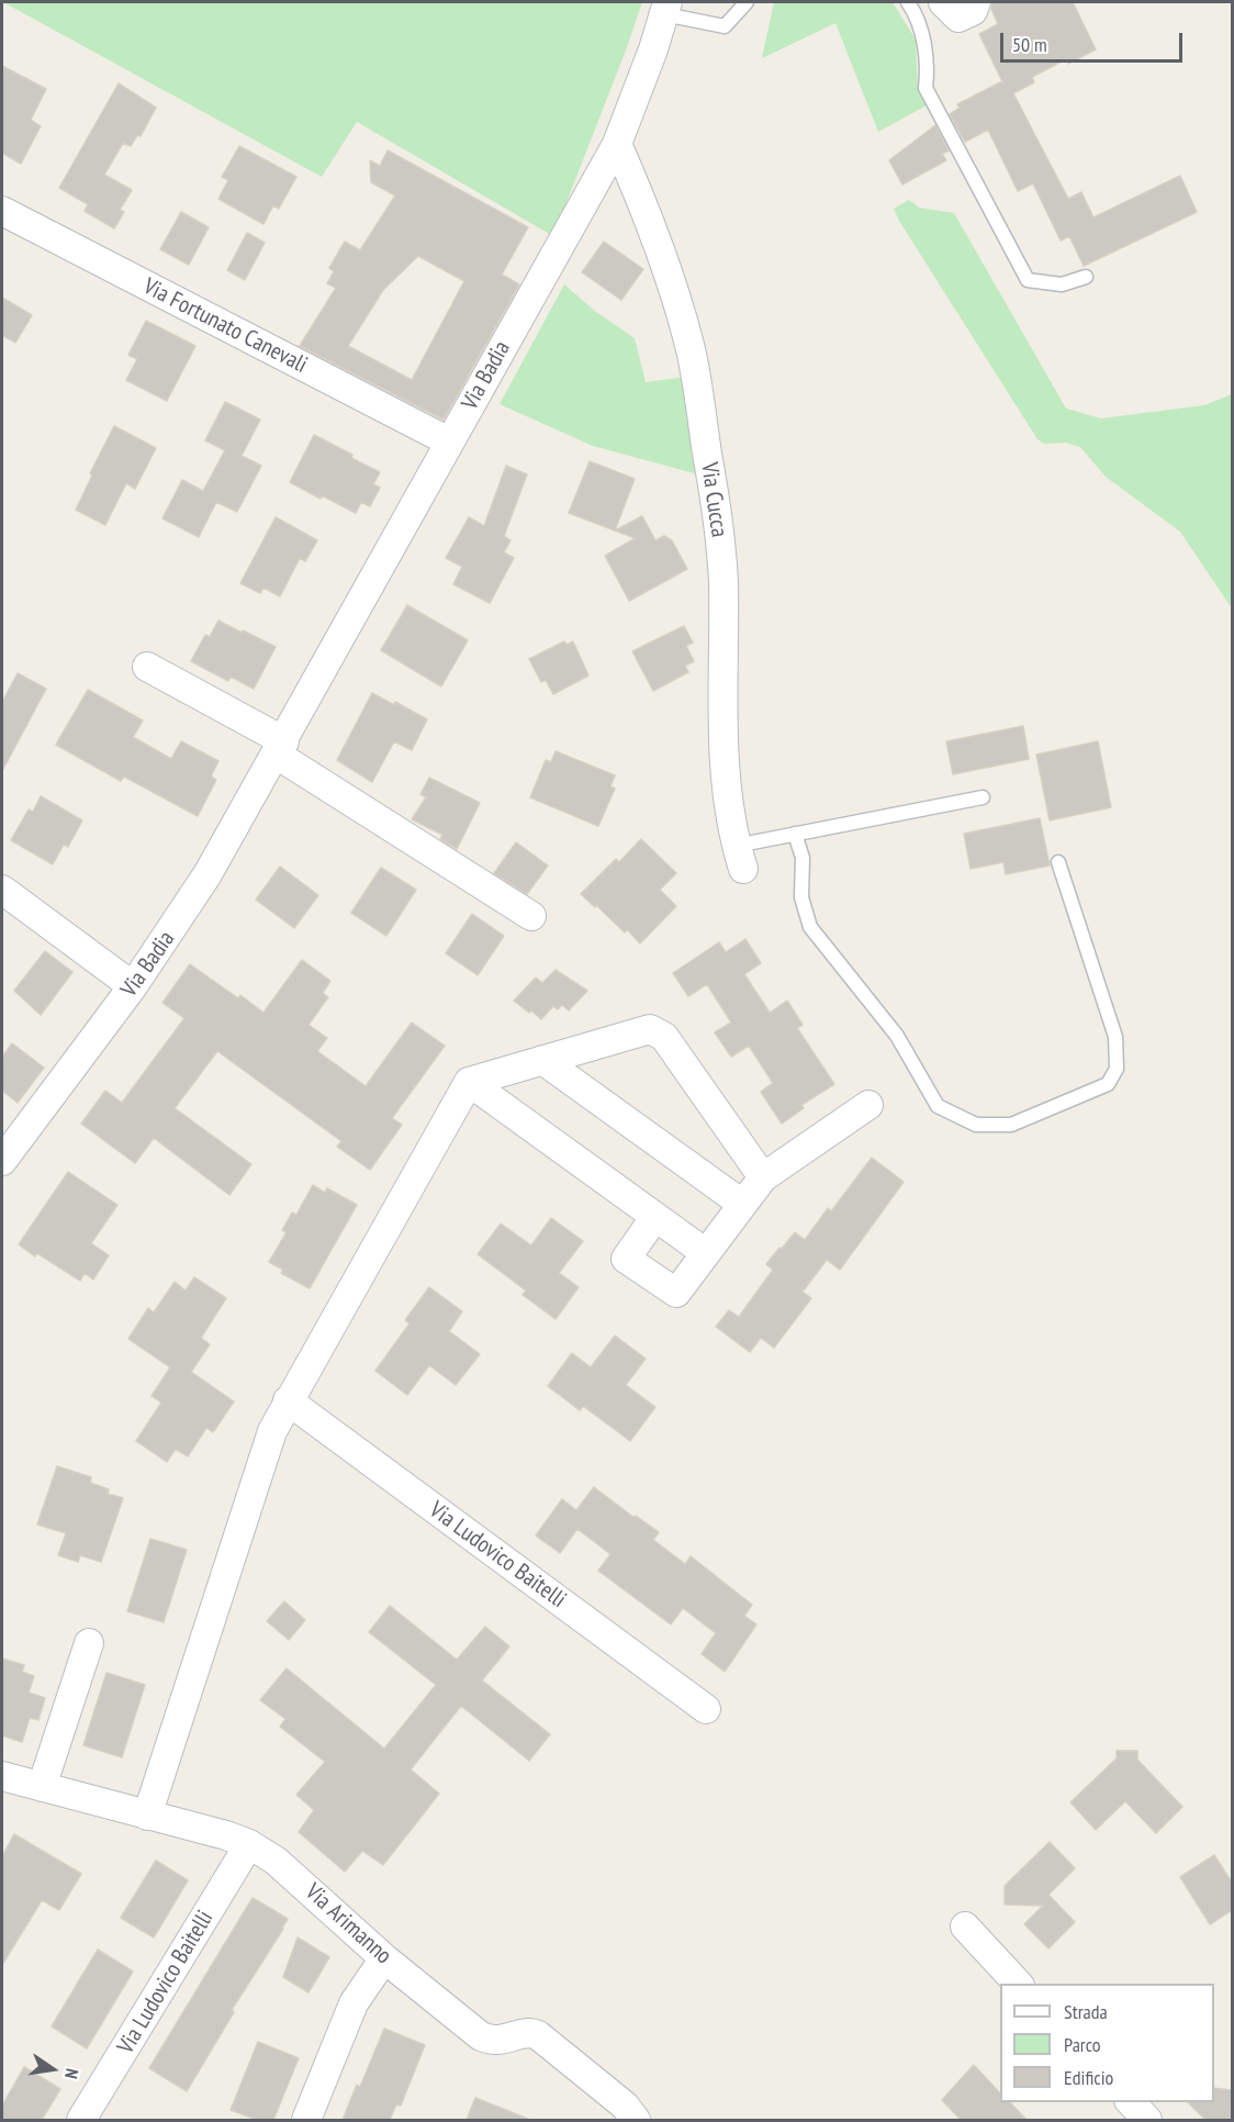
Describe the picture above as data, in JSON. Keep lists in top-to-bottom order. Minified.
{"streets":{"street":["Via Fortunato Canevali","Via Badia","Via Cucca","Via Ludovico Baitelli","Via Arimanno"]},"crossings":[["Via Fortunato Canevali","Via Badia"],["Via Badia","Via Cucca"],["Via Ludovico Baitelli","Via Arimanno"]],"legend":["Strada","Parco","Edificio"],"scale_bar":"50 m","north":"right"}
